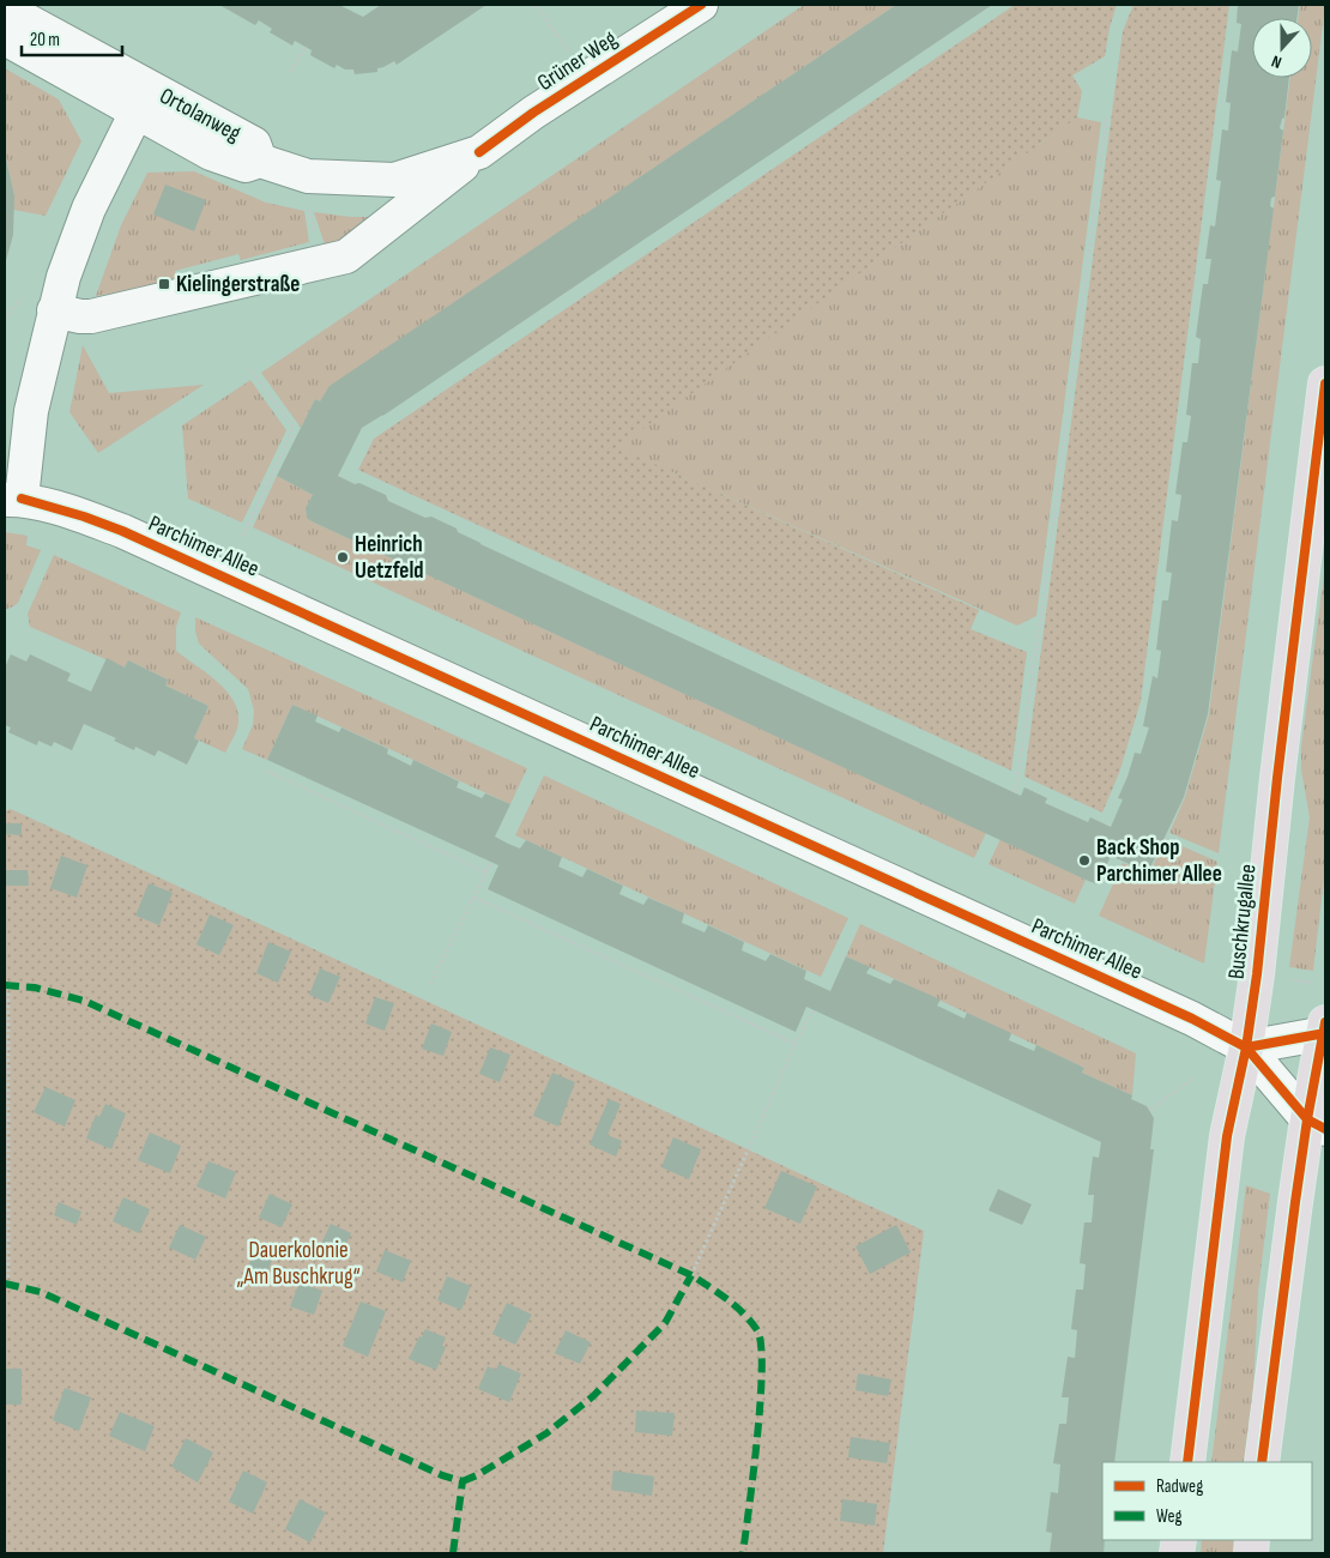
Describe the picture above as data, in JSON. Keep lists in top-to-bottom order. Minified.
{"streets":{"main road":["Buschkrugallee"],"street":["Grüner Weg","Ortolanweg","Parchimer Allee"]},"crossings":[["Grüner Weg","Ortolanweg"],["Parchimer Allee","Buschkrugallee"]],"parks":["Dauerkolonie „Am Buschkrug“"],"places":{"transit":["Kielingerstraße"],"other":["Heinrich Uetzfeld","Back Shop Parchimer Allee"]},"legend":["Radweg","Weg"],"scale_bar":"20 m","north":"bottom"}
